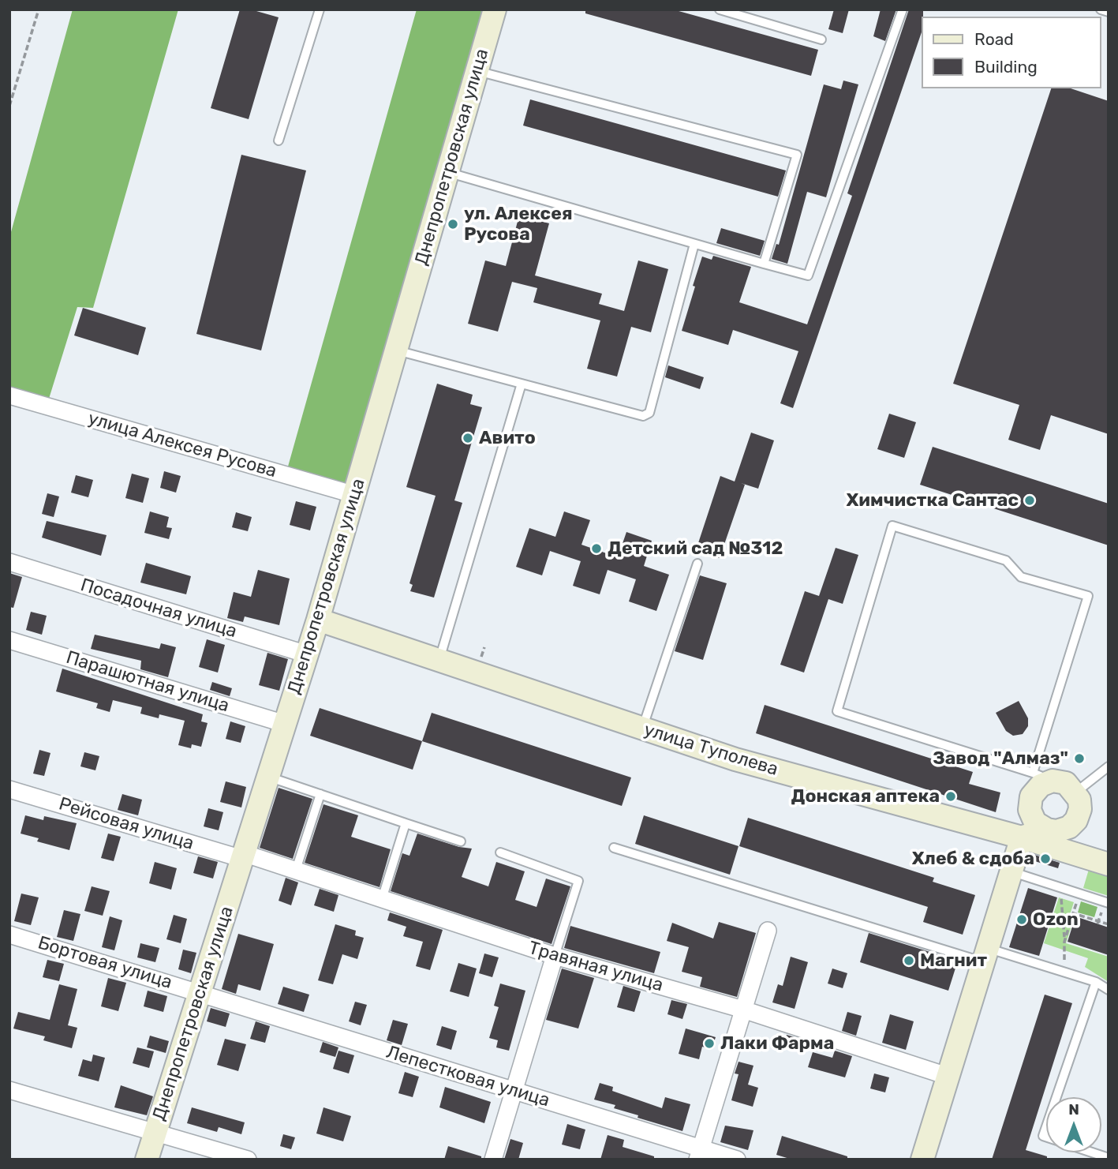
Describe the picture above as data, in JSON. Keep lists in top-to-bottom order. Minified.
{"streets":{"street":["Днепропетровская улица","улица Алексея Русова","Посадочная улица","Парашютная улица","улица Туполева","Рейсовая улица","Бортовая улица","Травяная улица","Лепестковая улица"]},"crossings":[["Днепропетровская улица","улица Алексея Русова"],["Днепропетровская улица","Посадочная улица"],["Днепропетровская улица","Парашютная улица"],["Днепропетровская улица","улица Туполева"],["Днепропетровская улица","Рейсовая улица"],["Днепропетровская улица","Бортовая улица"],["Днепропетровская улица","Травяная улица"],["Днепропетровская улица","Лепестковая улица"],["Рейсовая улица","Травяная улица"],["Бортовая улица","Лепестковая улица"]],"places":["ул. Алексея Русова","Авито","Химчистка Сантас","Детский сад №312","Завод \"Алмаз\"","Донская аптека","Хлеб & сдоба","Ozon","Магнит","Лаки Фарма"],"legend":["Road","Building"],"north":"top"}
